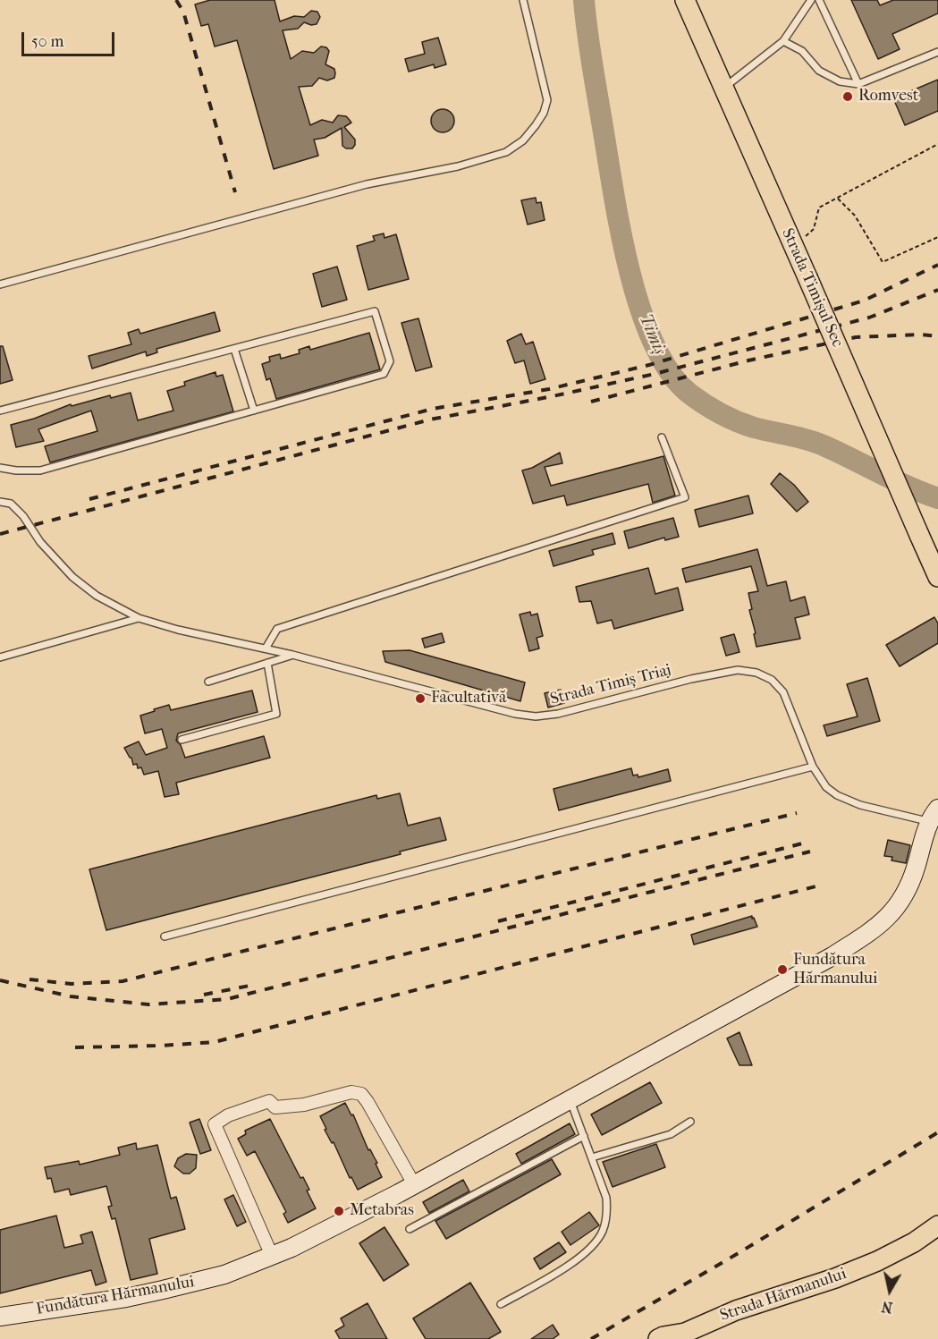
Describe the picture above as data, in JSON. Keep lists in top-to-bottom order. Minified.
{"streets":{"main road":["Strada Timișul Sec","Strada Hărmanului","Fundătura Hărmanului"],"lane":["Strada Timiș Triaj"]},"crossings":[["Strada Timiș Triaj","Fundătura Hărmanului"]],"water":["Timiș"],"places":["Romvest","Facultativă","Fundătura Hărmanului","Metabras"],"scale_bar":"50 m","north":"bottom"}
